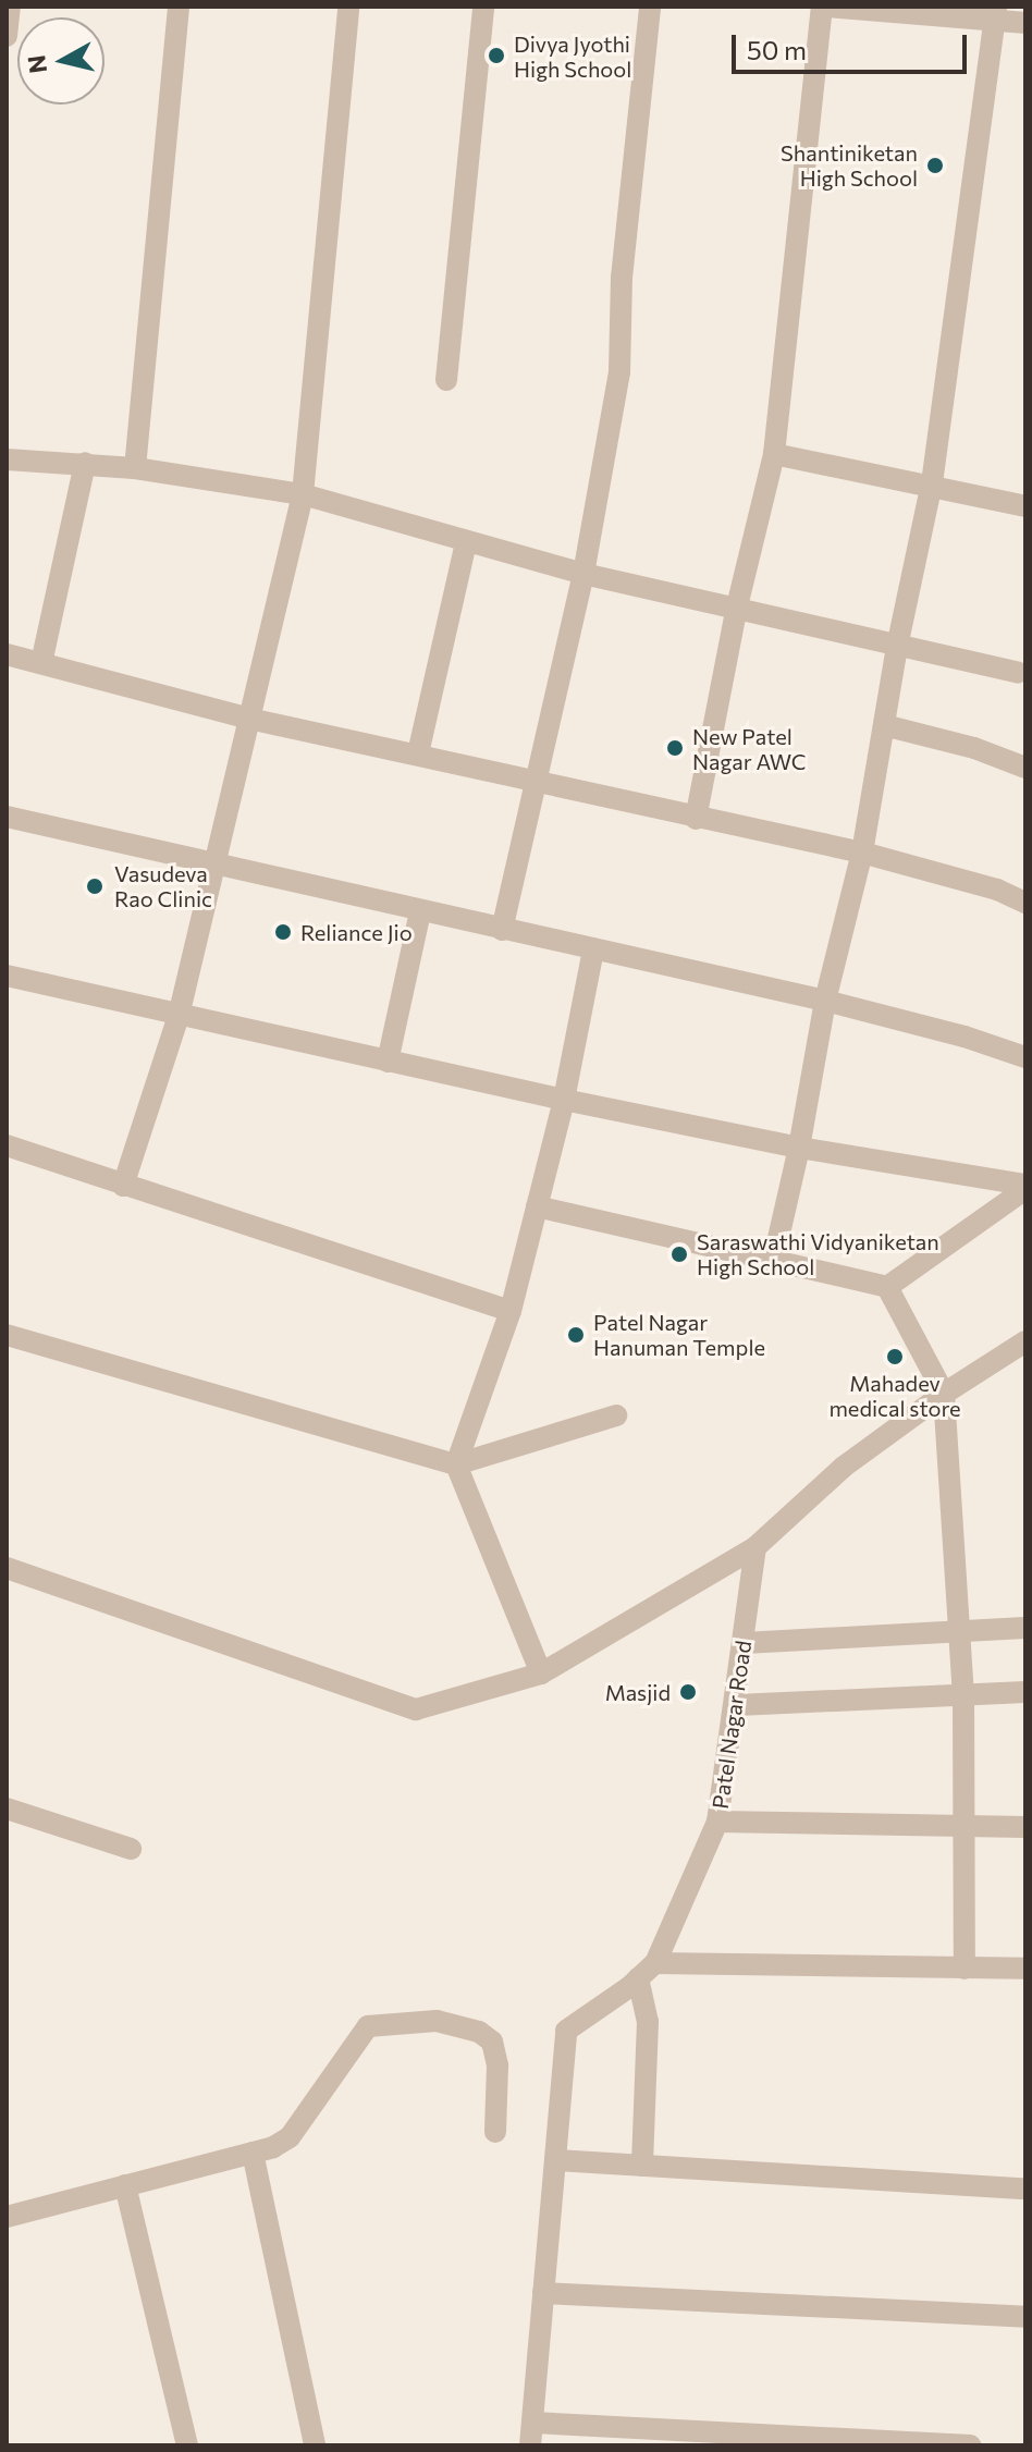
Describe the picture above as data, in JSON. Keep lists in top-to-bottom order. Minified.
{"streets":{"street":["Patel Nagar Road"]},"places":["Divya Jyothi High School","Shantiniketan High School","New Patel Nagar AWC","Vasudeva Rao Clinic","Reliance Jio","Saraswathi Vidyaniketan High School","Patel Nagar Hanuman Temple","Mahadev medical store","Masjid"],"scale_bar":"50 m","north":"left"}
